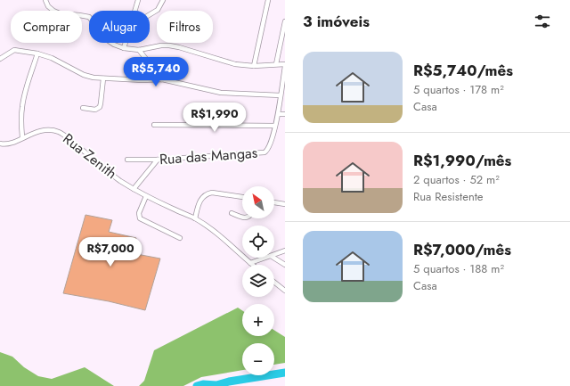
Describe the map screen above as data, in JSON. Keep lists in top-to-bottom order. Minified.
{"streets":{"street":["Rua Zenith","Rua das Mangas"]},"north":"top left","page":{"heading":"3 imóveis","chip":["Comprar","Alugar","Filtros"],"list":[{"name":"R$5,740/mês","note":"5 quartos · 178 m² · Casa"},{"name":"R$1,990/mês","note":"2 quartos · 52 m² · Rua Resistente"},{"name":"R$7,000/mês","note":"5 quartos · 188 m² · Casa"}],"price":["R$5,740","R$1,990","R$7,000"],"map_buttons":["+","−"]}}
